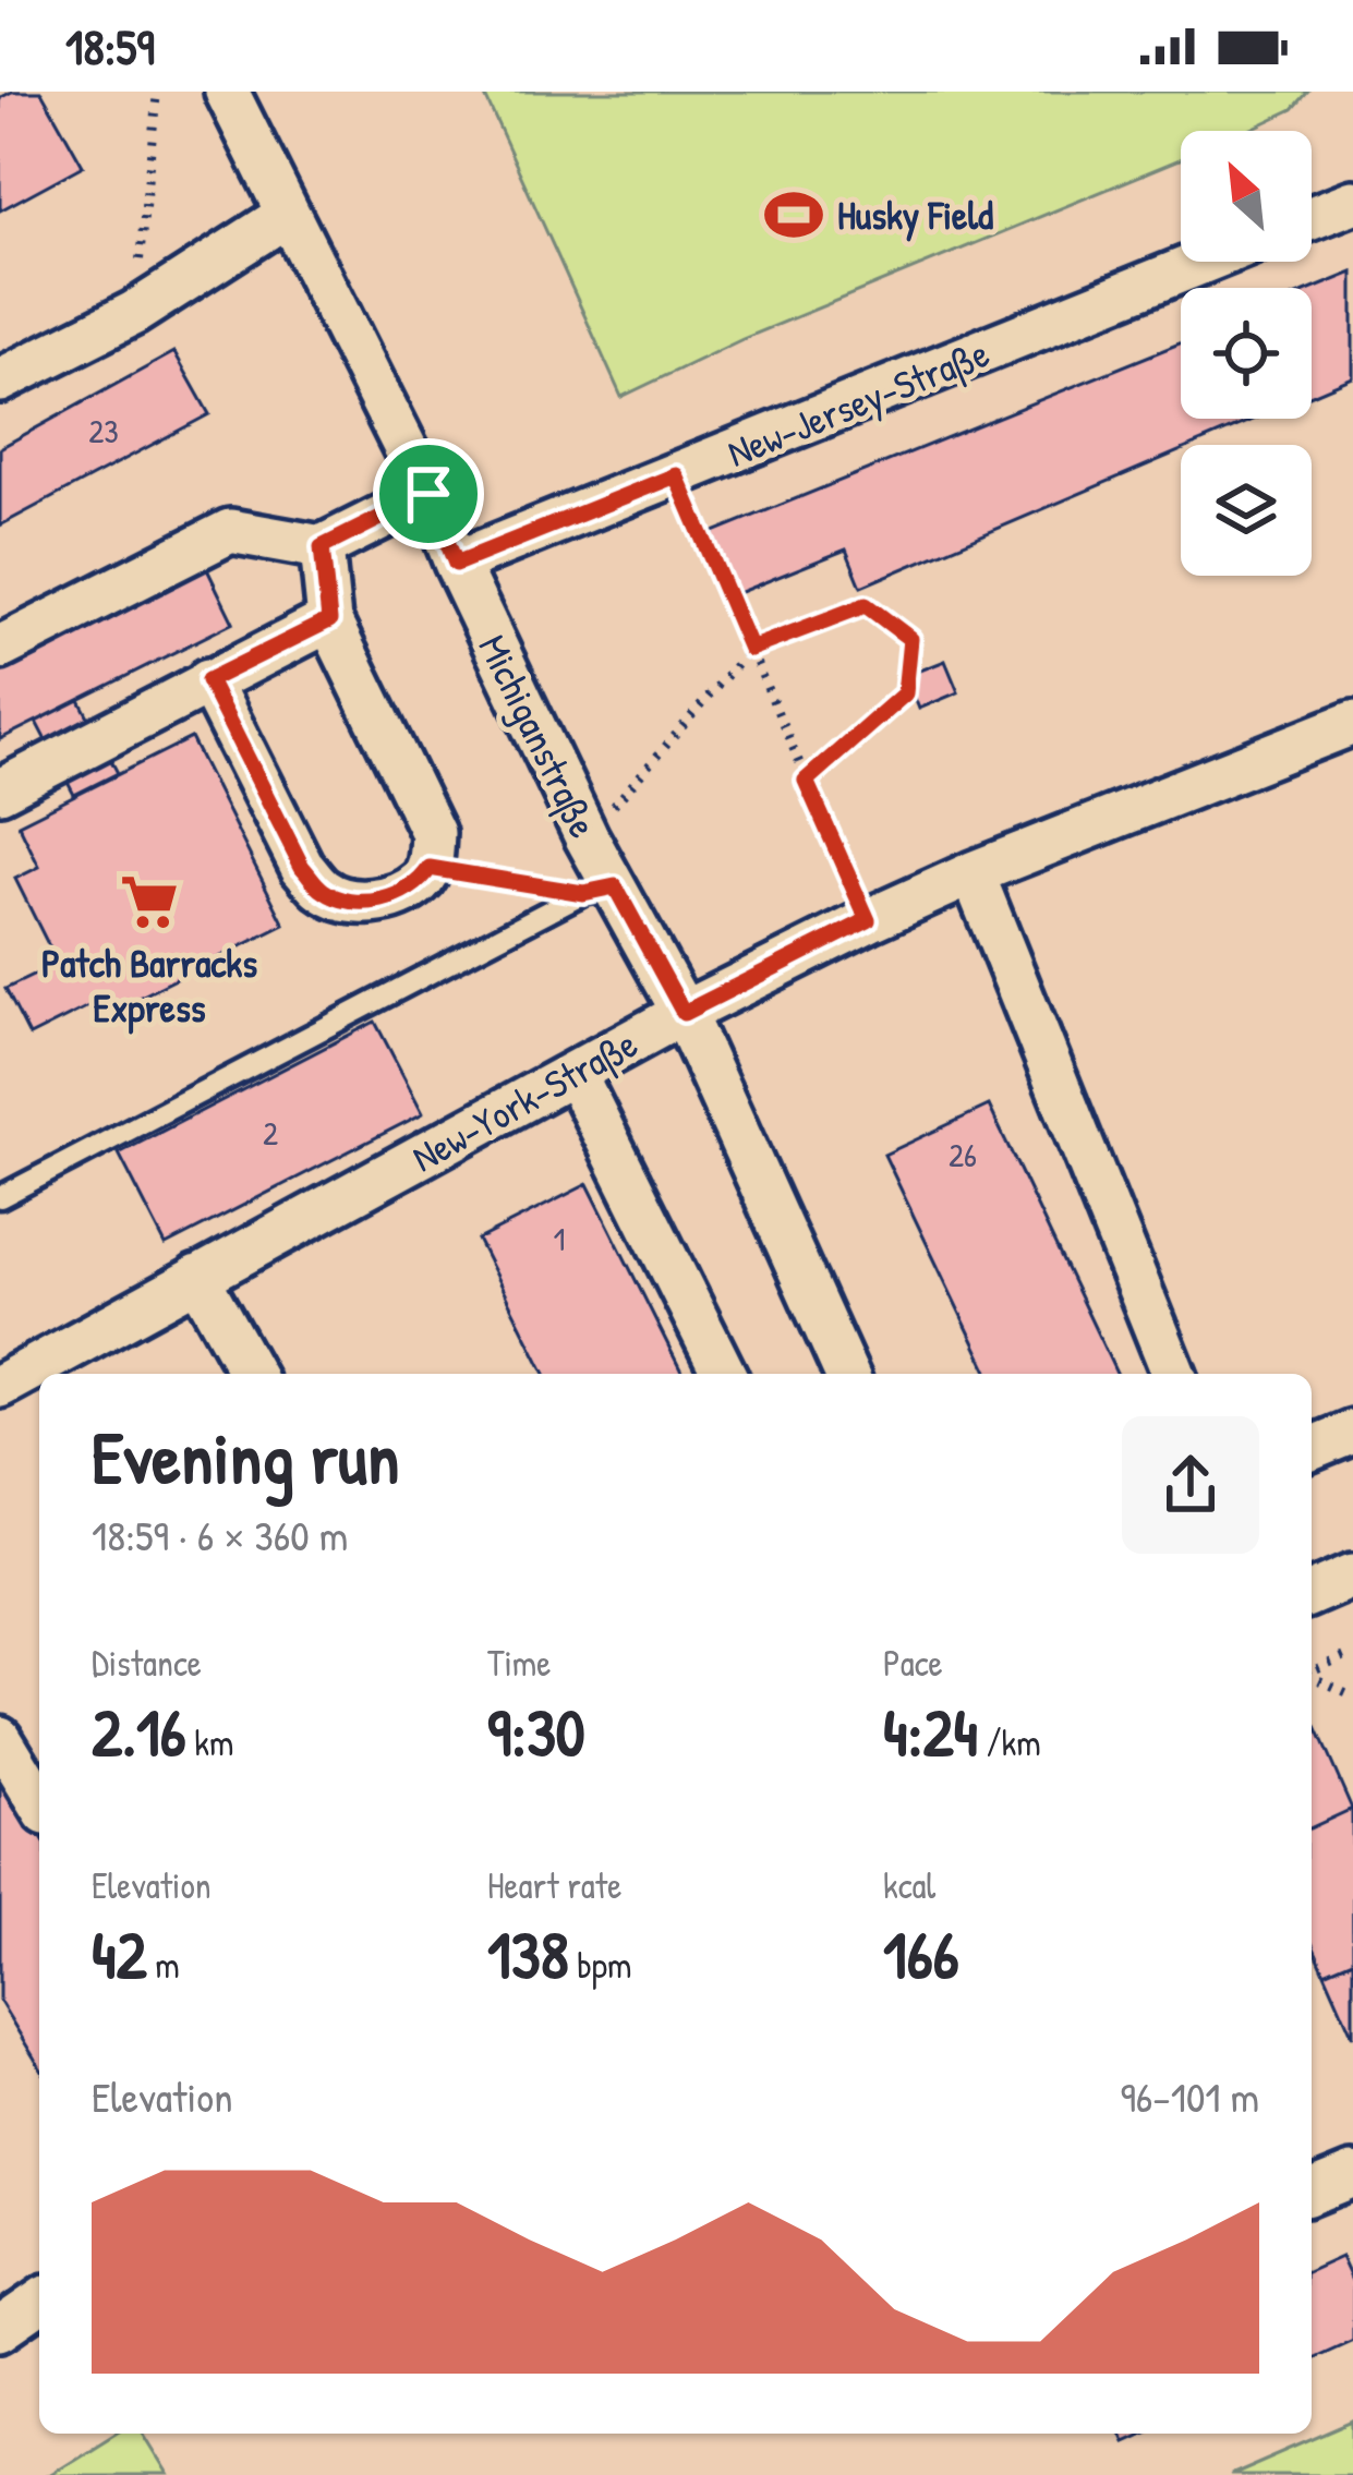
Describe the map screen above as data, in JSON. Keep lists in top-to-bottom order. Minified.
{"streets":{"street":["New-Jersey-Straße","Michiganstraße","New-York-Straße"]},"crossings":[["New-Jersey-Straße","Michiganstraße"],["Michiganstraße","New-York-Straße"]],"places":{"sports":["Husky Field"],"supermarket":["Patch Barracks Express"]},"house_numbers":["23","2","26","1"],"north":"top left","page":{"status":"18:59","heading":["Evening run","18:59 · 6 × 360 m"],"stats":[["Distance","2.16 km"],["Time","9:30"],["Pace","4:24 /km"],["Elevation","42 m"],["Heart rate","138 bpm"],["kcal","166"]],"chart":["Elevation","96–101 m"]}}
